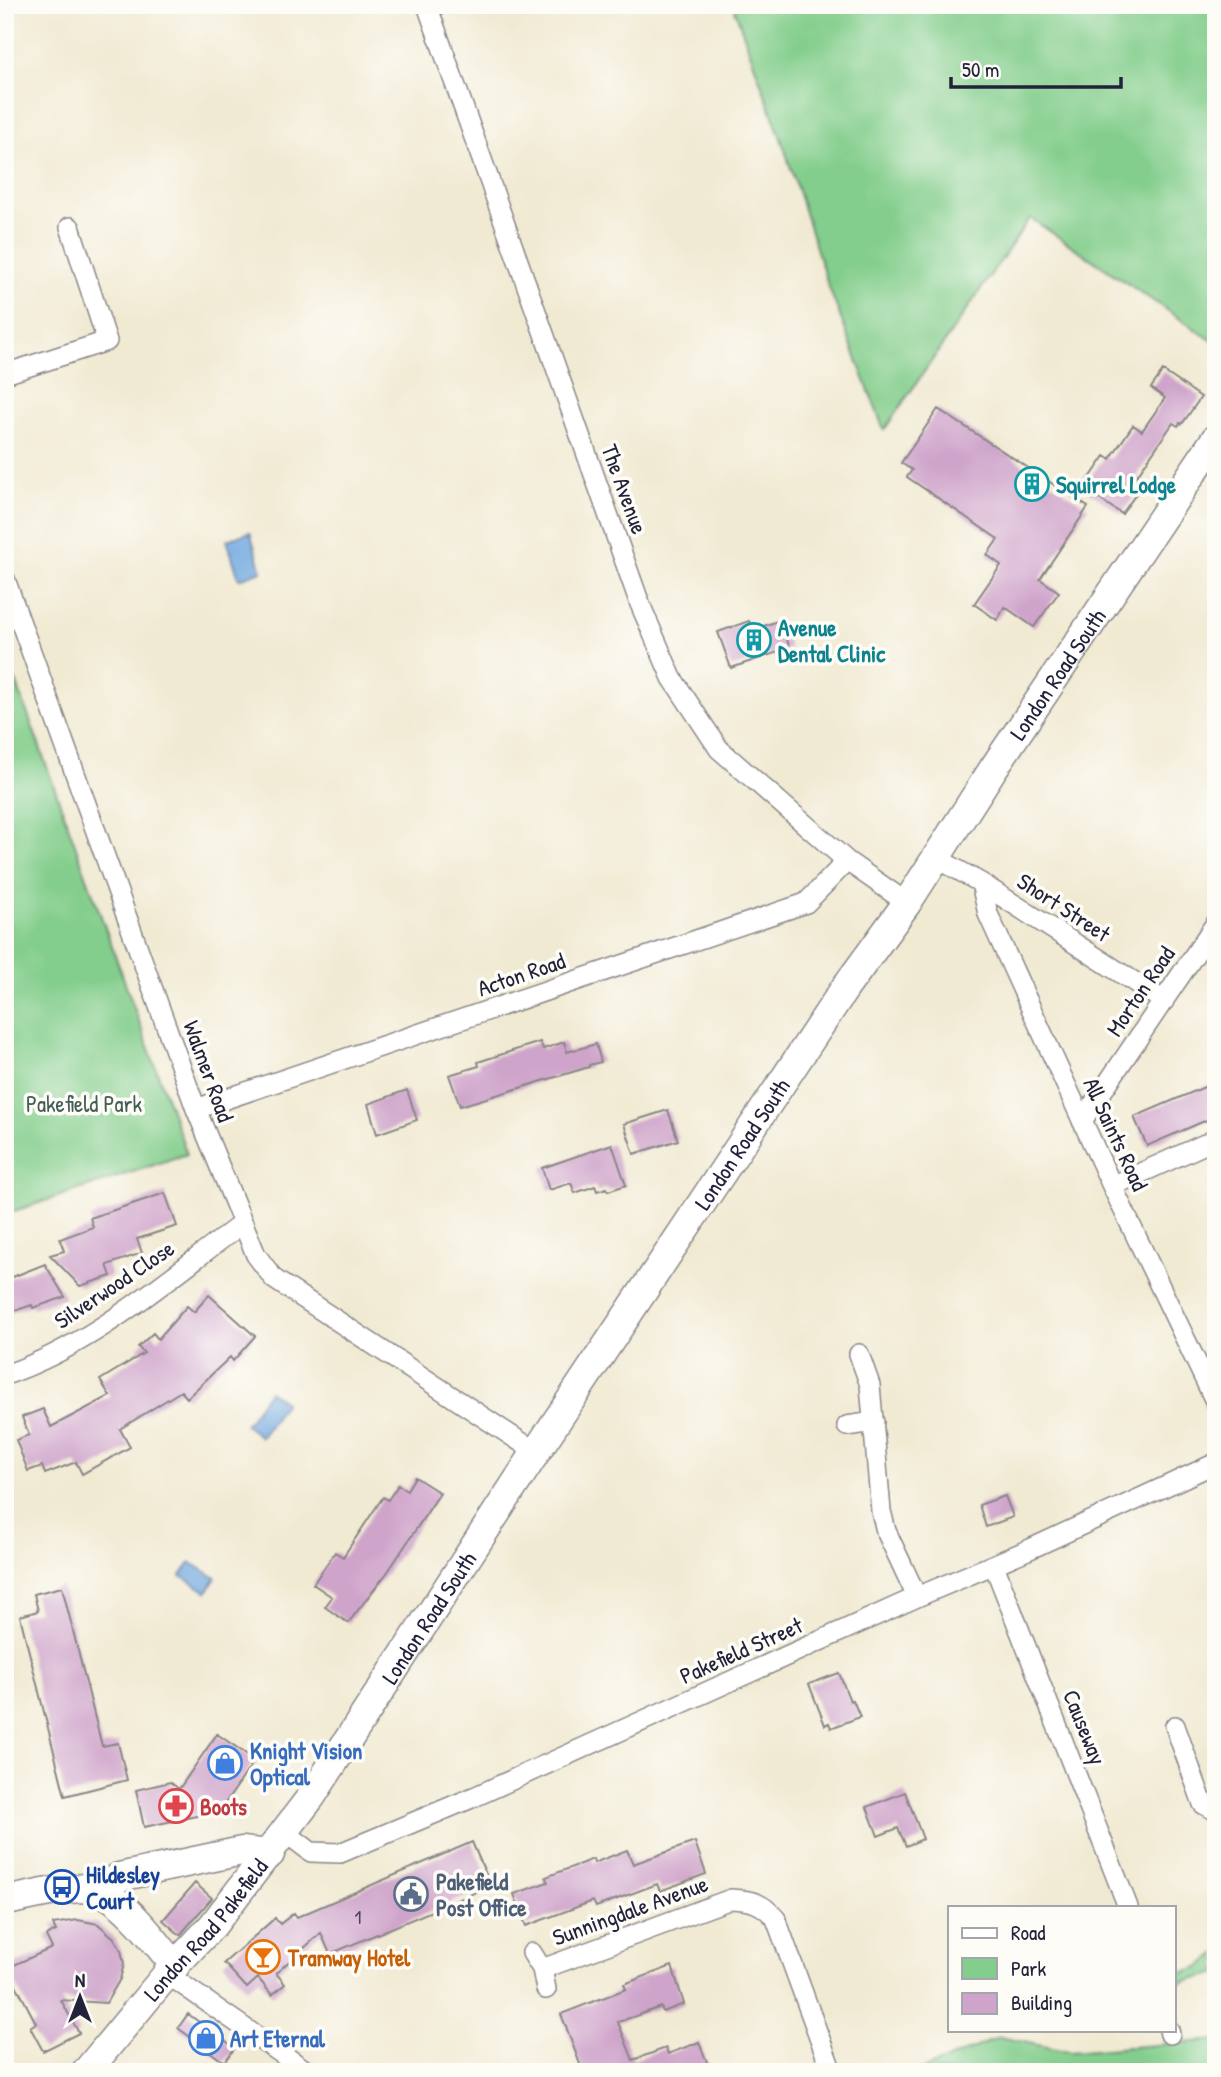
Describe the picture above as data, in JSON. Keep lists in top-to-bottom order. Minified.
{"streets":{"main road":["London Road South","London Road Pakefield"],"street":["The Avenue","Short Street","Acton Road","Morton Road","Walmer Road","All Saints Road","Silverwood Close","Pakefield Street","Causeway","Sunningdale Avenue"]},"crossings":[["The Avenue","London Road South"],["The Avenue","Acton Road"],["London Road South","Short Street"],["London Road South","Walmer Road"],["London Road South","Pakefield Street"],["London Road South","London Road Pakefield"],["Short Street","Morton Road"],["Short Street","All Saints Road"],["Acton Road","Walmer Road"],["Morton Road","All Saints Road"],["Walmer Road","Silverwood Close"],["Pakefield Street","Causeway"],["Pakefield Street","London Road Pakefield"]],"parks":["Pakefield Park"],"places":{"building":["Squirrel Lodge","Avenue Dental Clinic"],"shop":["Knight Vision Optical","Art Eternal"],"pharmacy":["Boots"],"bus stop":["Hildesley Court"],"public building":["Pakefield Post Office"],"bar":["Tramway Hotel"]},"house_numbers":["1"],"legend":["Road","Park","Building"],"scale_bar":"50 m","north":"top"}
